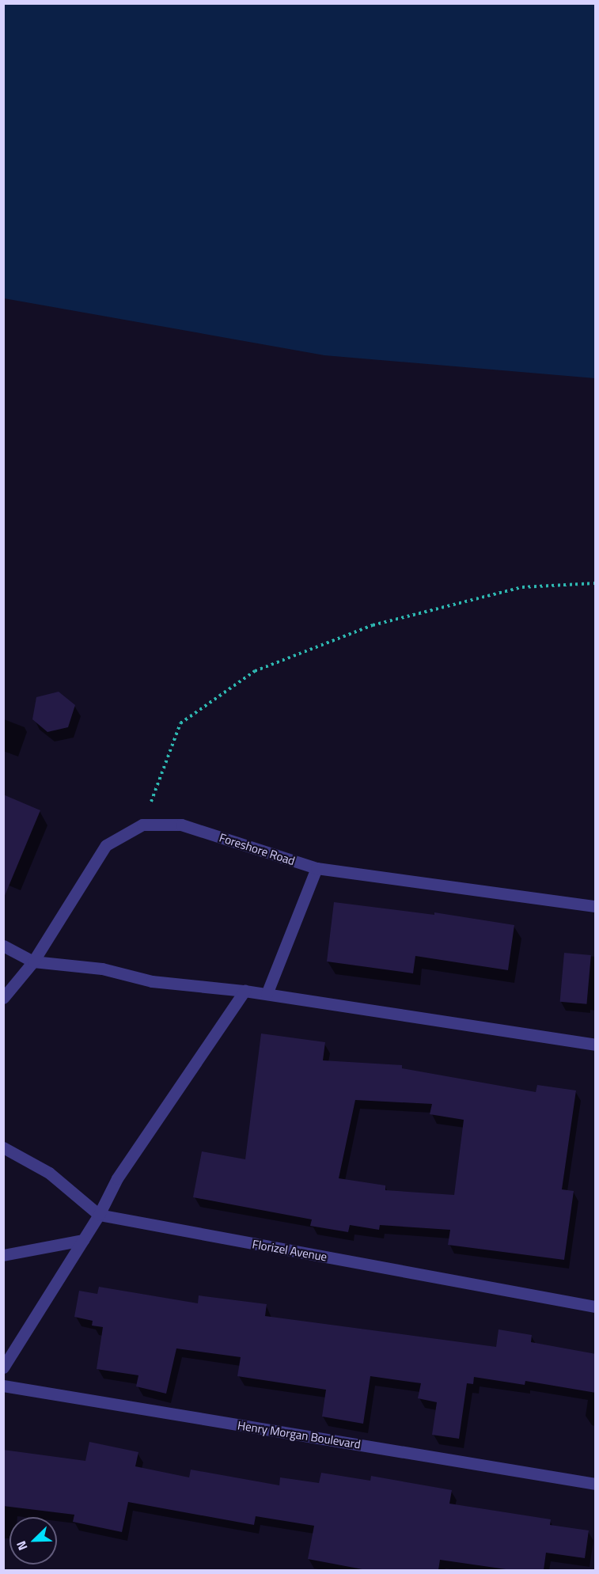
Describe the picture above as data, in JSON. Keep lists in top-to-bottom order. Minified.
{"streets":{"street":["Foreshore Road","Florizel Avenue","Henry Morgan Boulevard"]},"north":"bottom left"}
